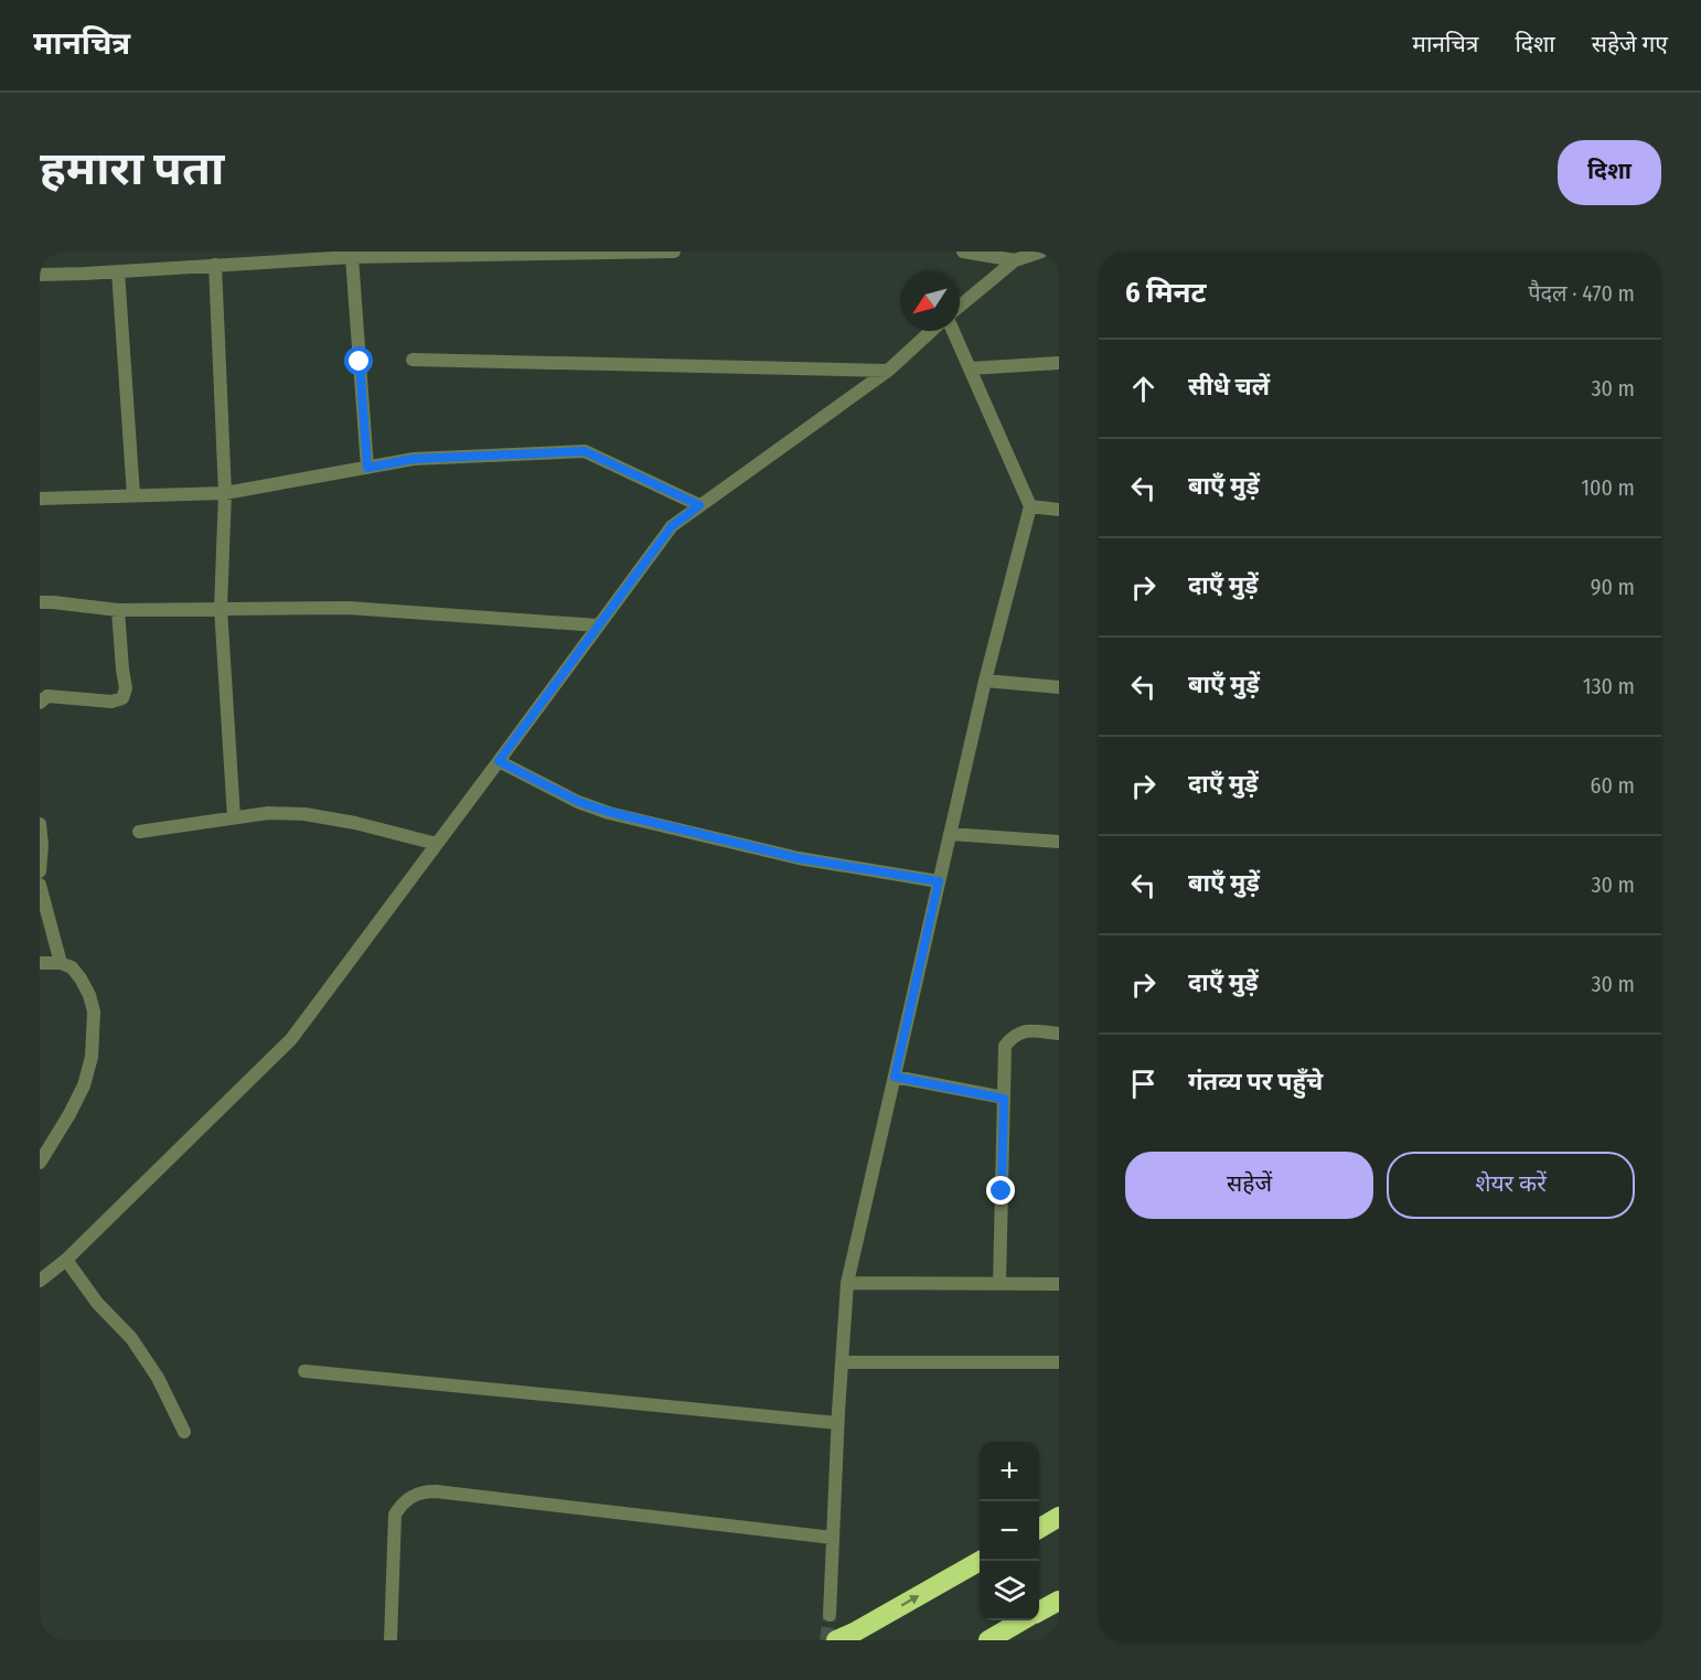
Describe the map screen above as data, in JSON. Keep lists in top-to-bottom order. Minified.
{"north":"bottom left","page":{"header":"मानचित्र","nav":["मानचित्र","दिशा","सहेजे गए"],"buttons":["दिशा",["सहेजें","शेयर करें"]],"title":"हमारा पता","heading":["6 मिनट","पैदल · 470 m"],"list":[["सीधे चलें","30 m"],["बाएँ मुड़ें","100 m"],["दाएँ मुड़ें","90 m"],["बाएँ मुड़ें","130 m"],["दाएँ मुड़ें","60 m"],["बाएँ मुड़ें","30 m"],["दाएँ मुड़ें","30 m"],"गंतव्य पर पहुँचे"],"map_buttons":["+","−"]}}
